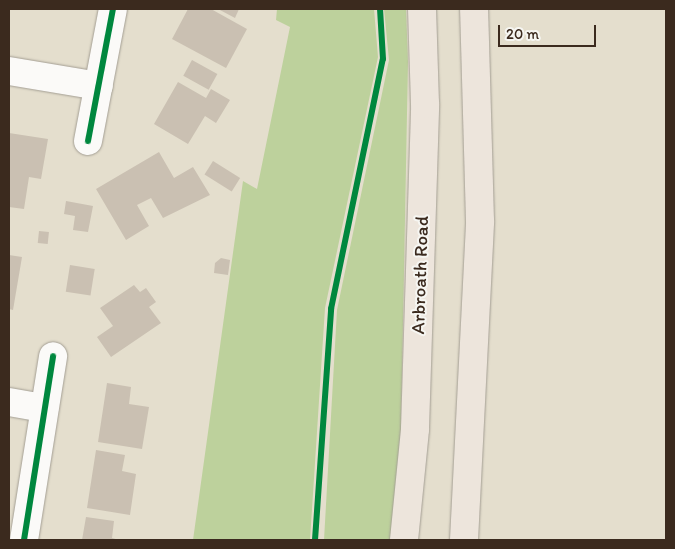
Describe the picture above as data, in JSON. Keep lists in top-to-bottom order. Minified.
{"streets":{"main road":["Arbroath Road"]},"scale_bar":"20 m"}
